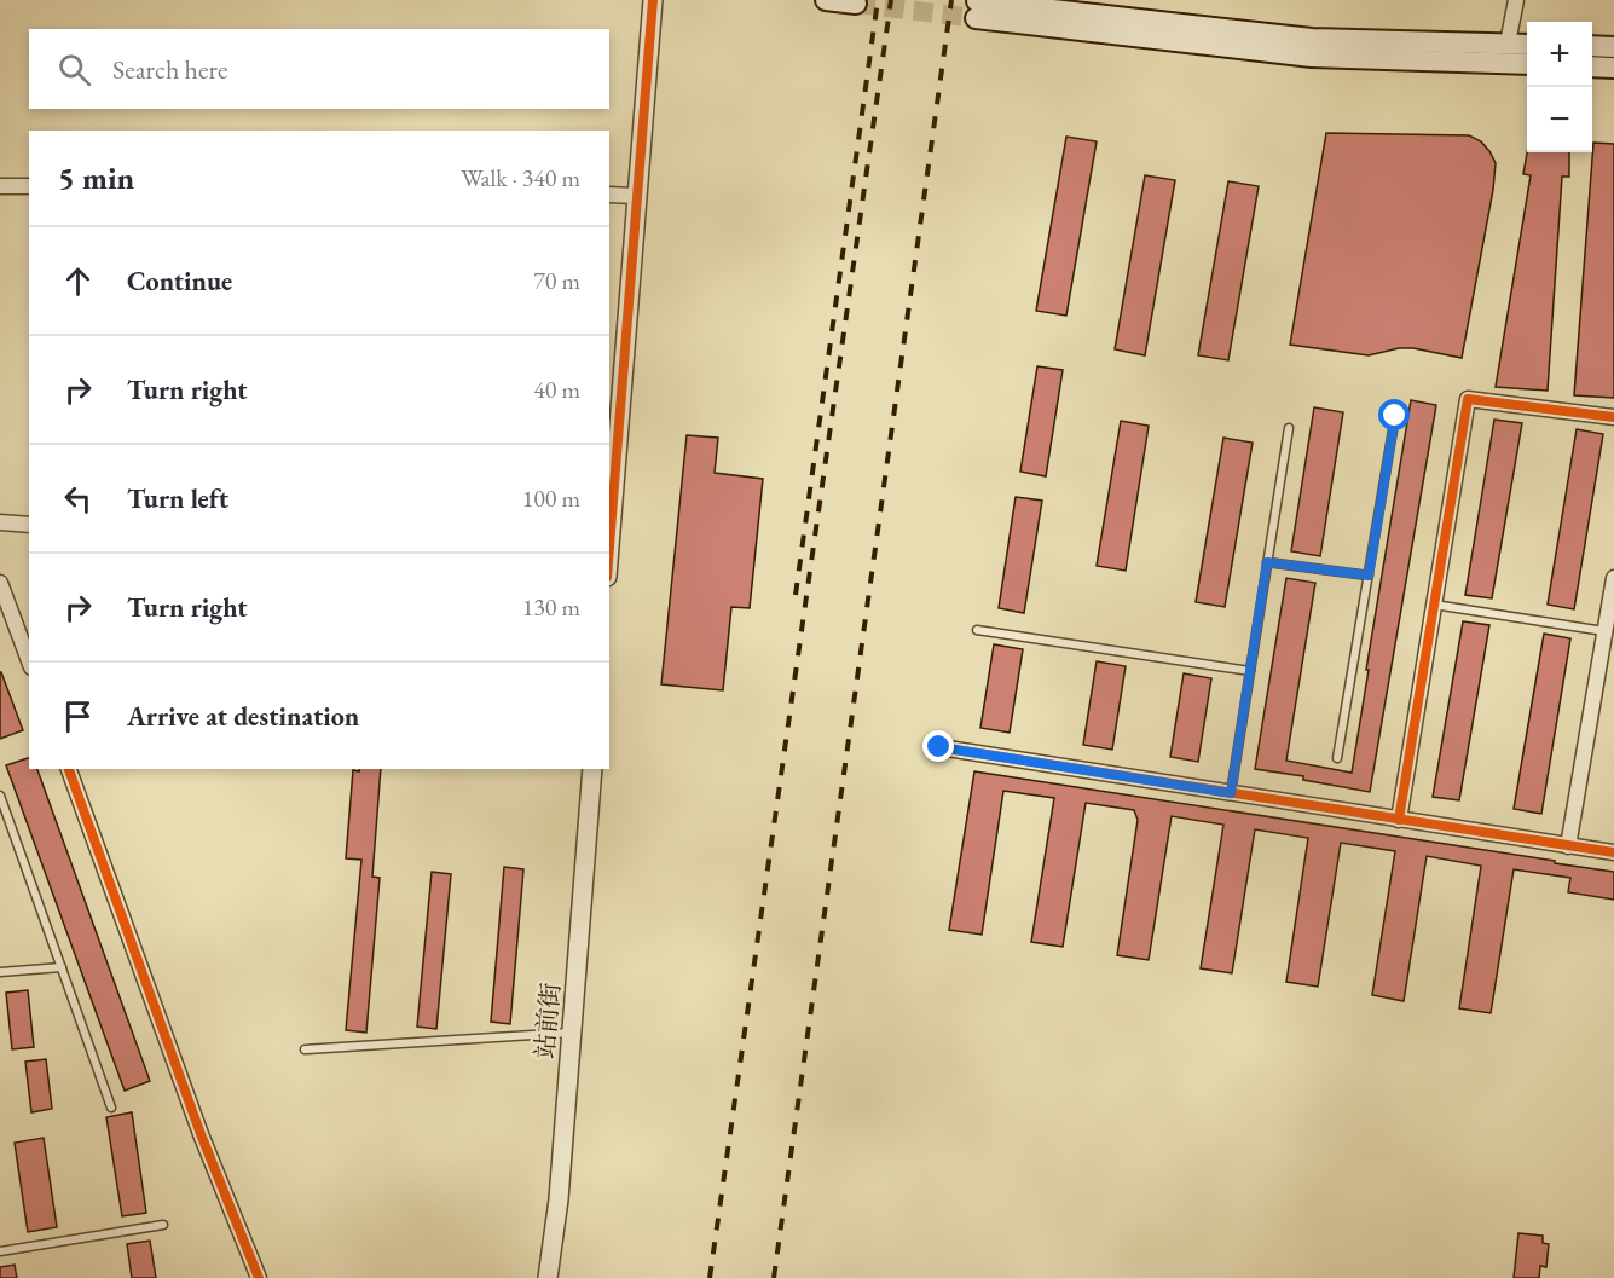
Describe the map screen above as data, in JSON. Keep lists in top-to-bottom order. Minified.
{"streets":{"street":["站前街"]},"page":{"map_buttons":["+","−"],"search":"Search here","heading":["5 min","Walk · 340 m"],"list":[["Continue","70 m"],["Turn right","40 m"],["Turn left","100 m"],["Turn right","130 m"],"Arrive at destination"]}}
